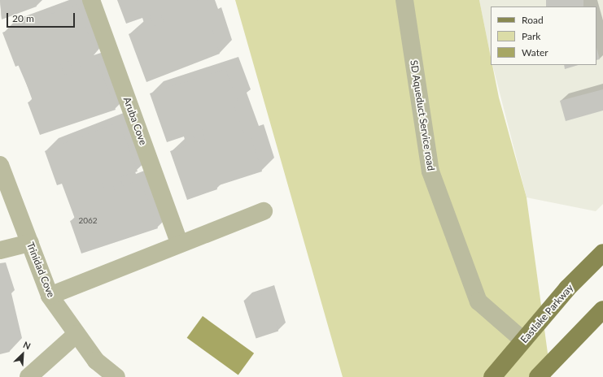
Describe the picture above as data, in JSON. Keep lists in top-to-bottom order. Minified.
{"streets":{"main road":["Eastlake Parkway"],"street":["SD Aqueduct Service road","Aruba Cove","Trinidad Cove"]},"crossings":[["SD Aqueduct Service road","Eastlake Parkway"]],"house_numbers":["2062"],"legend":["Road","Park","Water"],"scale_bar":"20 m","north":"top right"}
